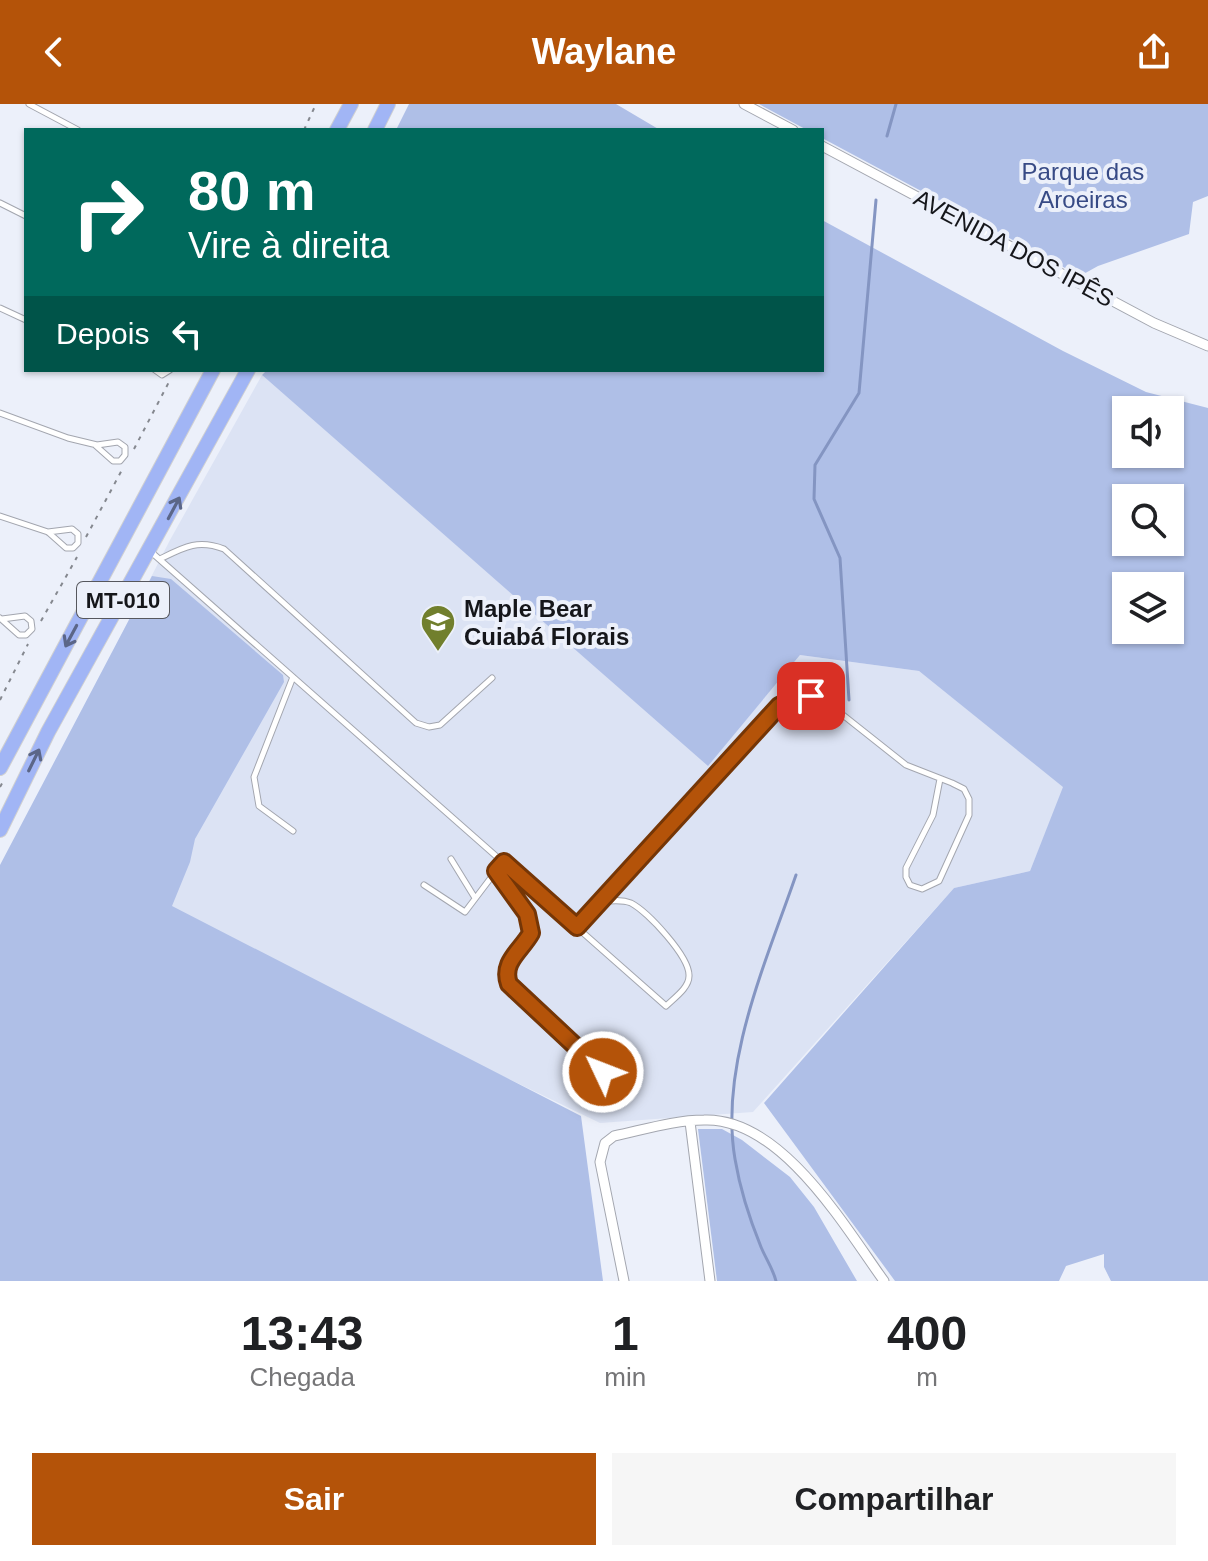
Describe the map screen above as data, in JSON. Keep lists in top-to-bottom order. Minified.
{"streets":{"main road":["MT-010"],"street":["AVENIDA DOS IPÊS"]},"parks":["Parque das Aroeiras"],"places":{"school or university":["Maple Bear Cuiabá Florais"]},"page":{"header":"Waylane","turn":["80 m","Vire à direita"],"then":"Depois","eta":["13:43","Chegada","1","min","400","m"],"buttons":["Sair","Compartilhar"]}}
